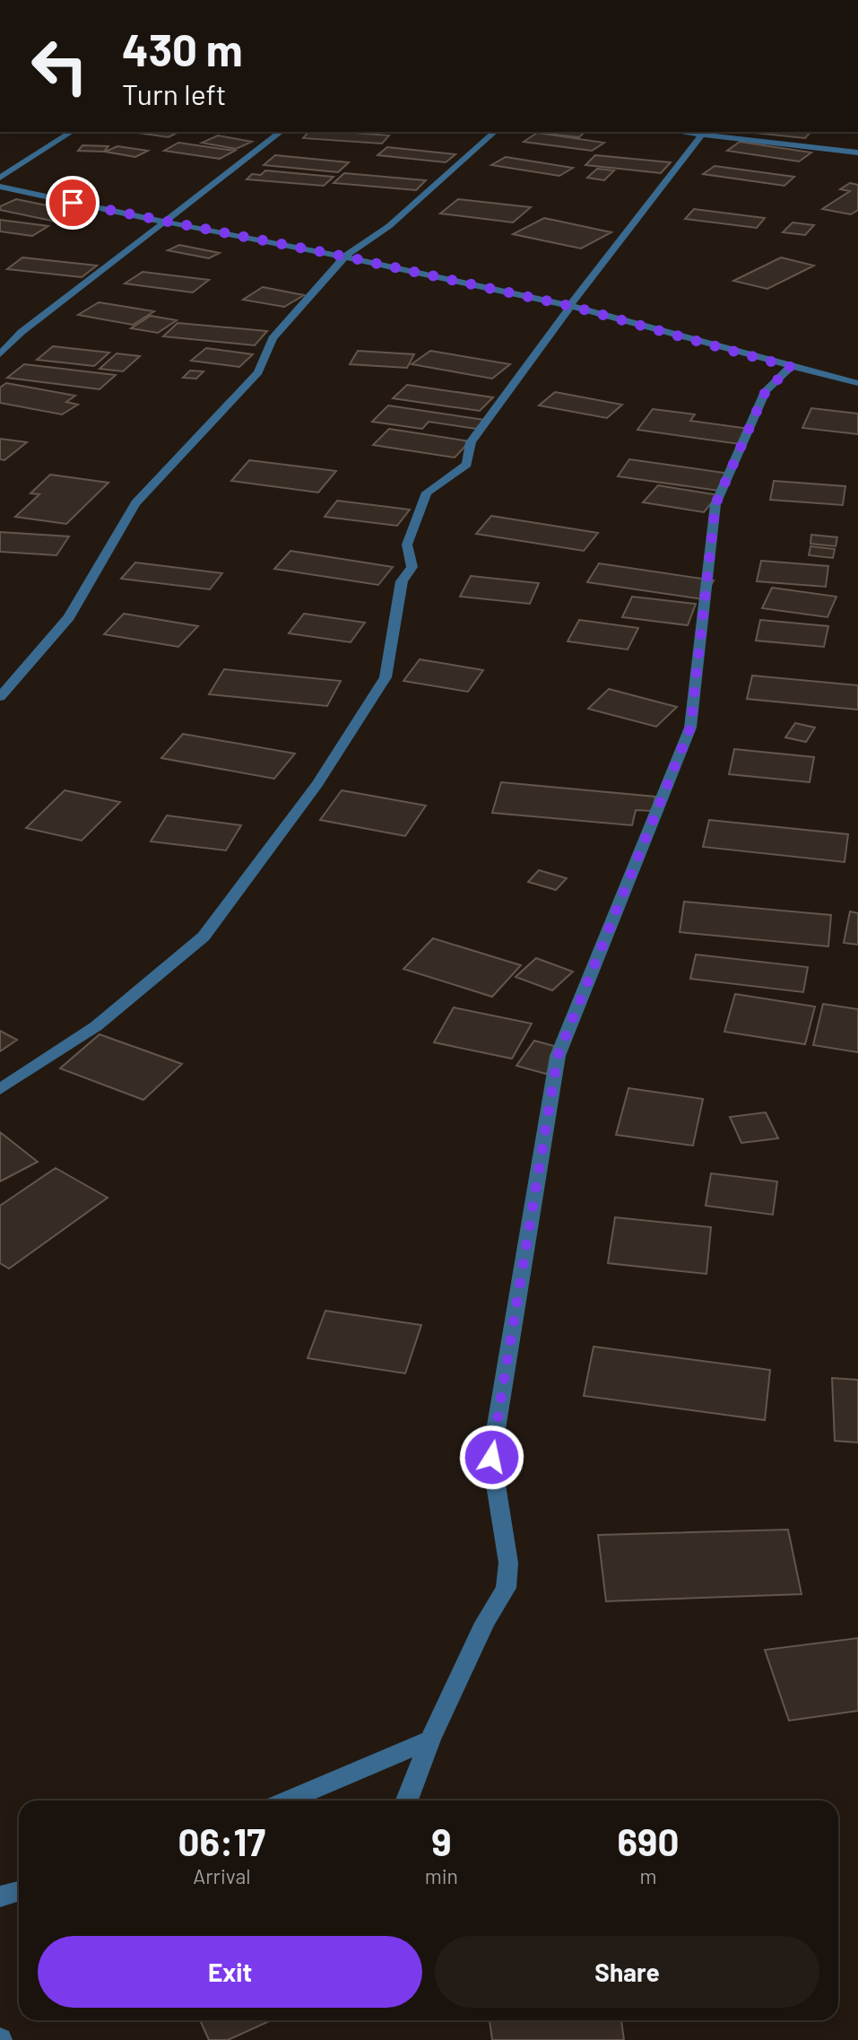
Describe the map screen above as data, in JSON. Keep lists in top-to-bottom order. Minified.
{"page":{"turn":["430 m","Turn left"],"eta":["06:17","Arrival","9","min","690","m"],"buttons":["Exit","Share"]}}
